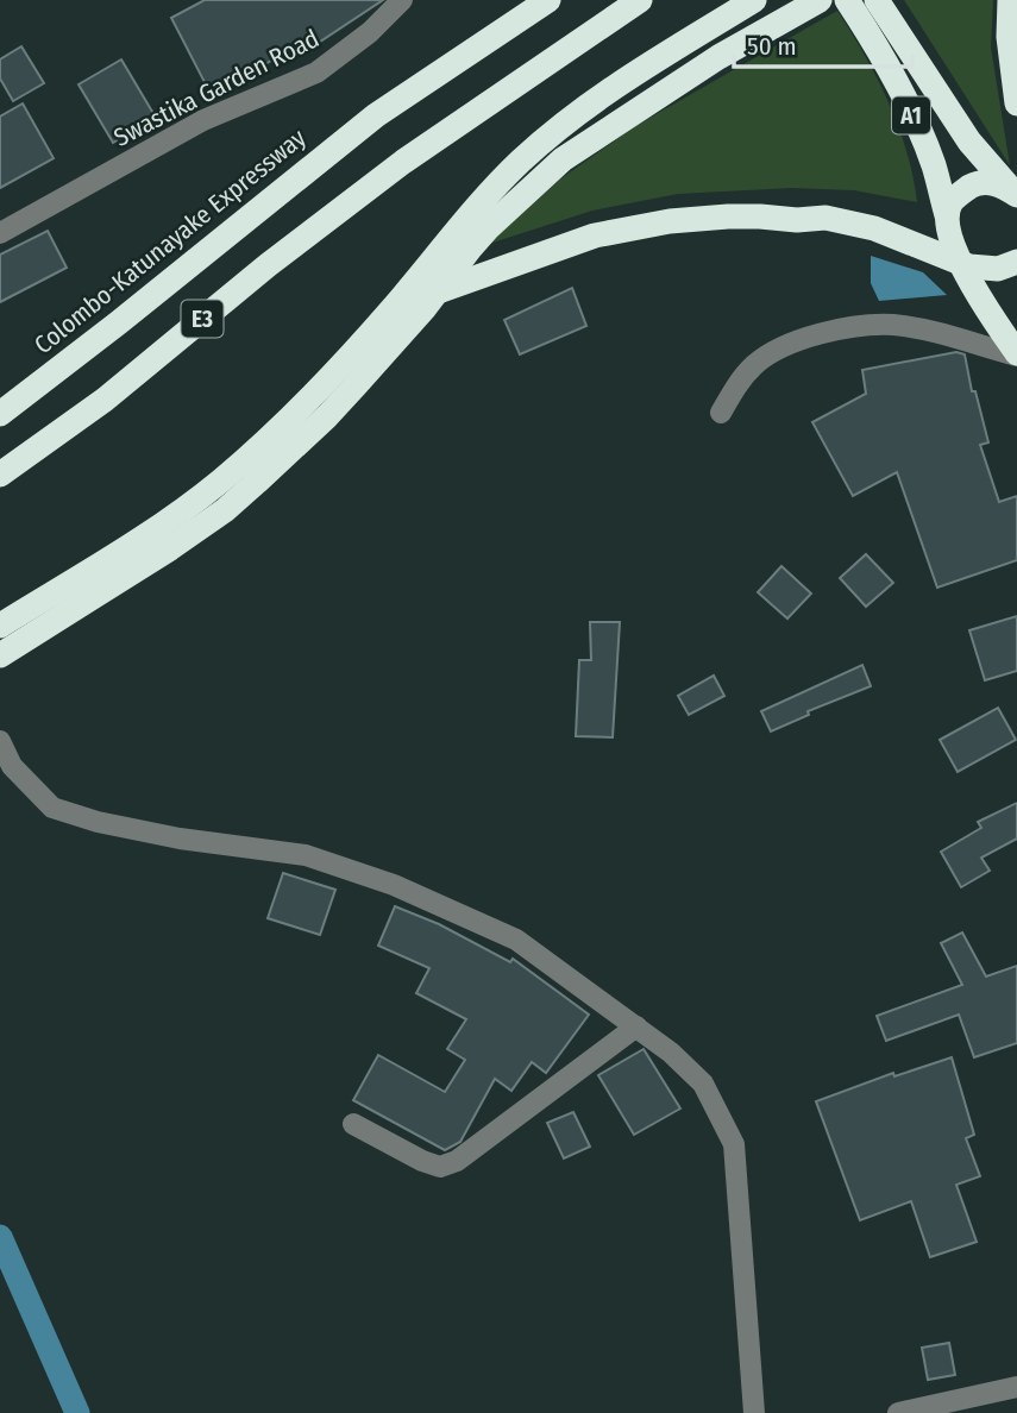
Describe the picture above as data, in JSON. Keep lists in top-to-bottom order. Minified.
{"streets":{"highway":["A1","Colombo-Katunayake Expressway","E3"],"street":["Swastika Garden Road"]},"scale_bar":"50 m"}
